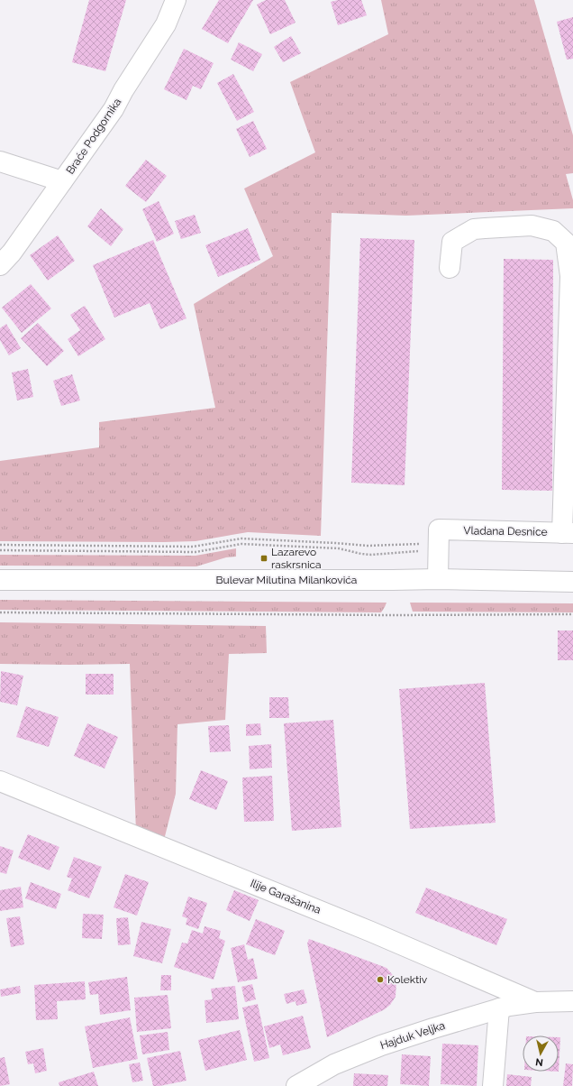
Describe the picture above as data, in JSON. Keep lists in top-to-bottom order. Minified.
{"streets":{"street":["Braće Podgornika","Vladana Desnice","Bulevar Milutina Milankovića","Ilije Garašanina","Hajduk Veljka"]},"crossings":[["Ilije Garašanina","Hajduk Veljka"]],"places":{"transit":["Lazarevo raskrsnica"],"other":["Kolektiv"]},"north":"bottom"}
